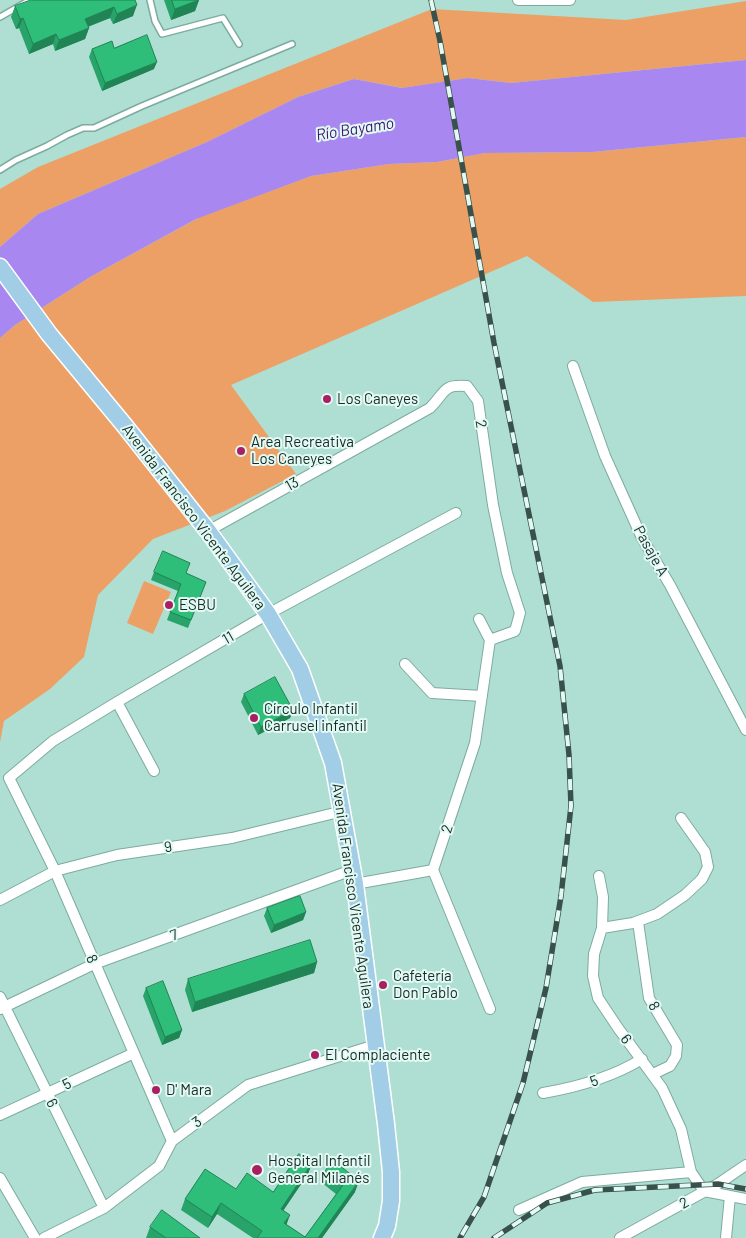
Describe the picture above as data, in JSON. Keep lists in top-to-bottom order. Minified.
{"streets":{"main road":["Avenida Francisco Vicente Aguilera"],"street":["2","13","Pasaje A","11","9","7","8","6","5","3"]},"crossings":[["2","13"],["2","7"],["2","6"],["13","Avenida Francisco Vicente Aguilera"],["Avenida Francisco Vicente Aguilera","11"],["Avenida Francisco Vicente Aguilera","9"],["Avenida Francisco Vicente Aguilera","7"],["Avenida Francisco Vicente Aguilera","3"],["11","8"],["9","8"],["7","8"],["7","6"],["8","6"],["8","5"],["8","3"],["6","5"],["6","3"]],"water":["Río Bayamo"],"places":["Los Caneyes","Area Recreativa Los Caneyes","ESBU","Círculo Infantil Carrusel infantil","Cafetería Don Pablo","El Complaciente","D' Mara","Hospital Infantil General Milanés"]}
